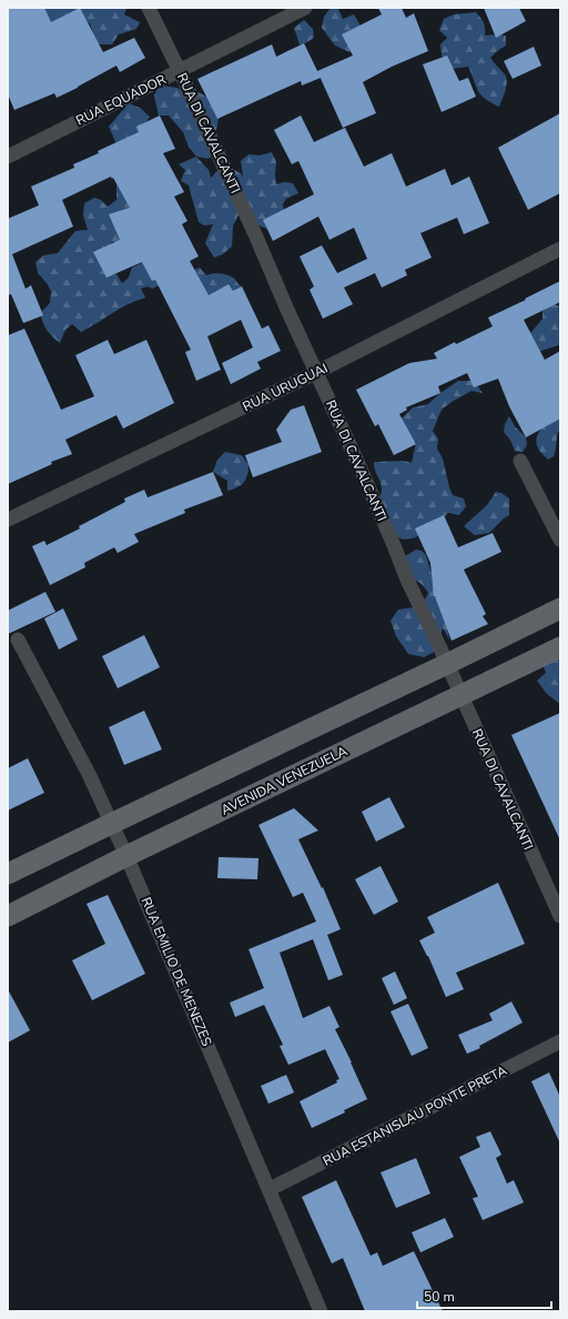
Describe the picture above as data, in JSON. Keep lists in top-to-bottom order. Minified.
{"streets":{"main road":["AVENIDA VENEZUELA"],"street":["RUA EQUADOR","RUA DI CAVALCANTI","RUA URUGUAI","RUA EMILIO DE MENEZES","RUA ESTANISLAU PONTE PRETA"]},"crossings":[["RUA EQUADOR","RUA DI CAVALCANTI"],["RUA DI CAVALCANTI","RUA URUGUAI"],["RUA DI CAVALCANTI","AVENIDA VENEZUELA"],["AVENIDA VENEZUELA","RUA EMILIO DE MENEZES"],["RUA EMILIO DE MENEZES","RUA ESTANISLAU PONTE PRETA"]],"scale_bar":"50 m"}
